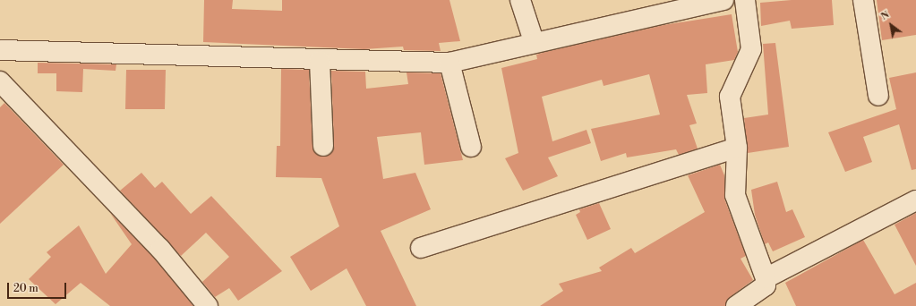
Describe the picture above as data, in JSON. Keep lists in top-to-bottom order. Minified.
{"scale_bar":"20 m","north":"top left"}
